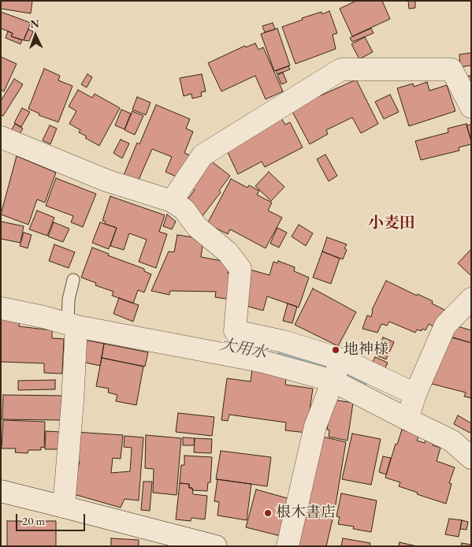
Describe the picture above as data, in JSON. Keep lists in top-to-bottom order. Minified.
{"districts":["小麦田"],"water":["大用水"],"places":["地神様","根木書店"],"scale_bar":"20 m","north":"top"}
